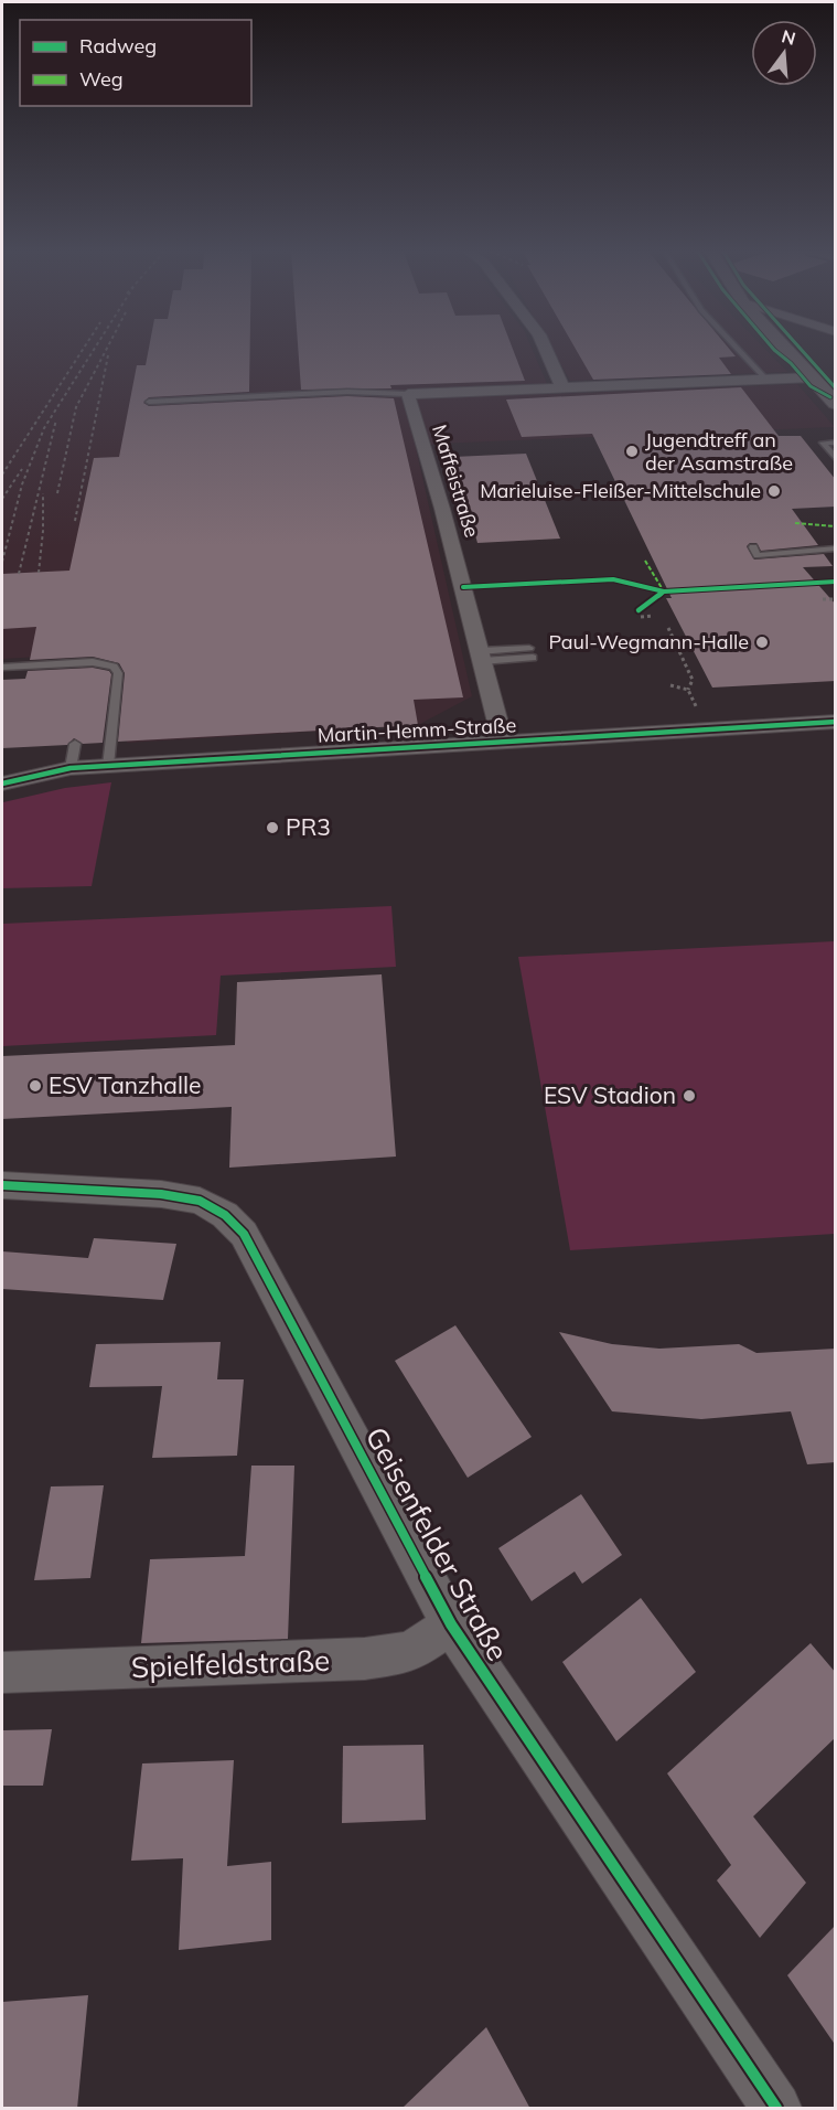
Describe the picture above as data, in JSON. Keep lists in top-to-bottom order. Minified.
{"streets":{"street":["Maffeistraße","Martin-Hemm-Straße","Geisenfelder Straße","Spielfeldstraße"]},"crossings":[["Maffeistraße","Martin-Hemm-Straße"],["Geisenfelder Straße","Spielfeldstraße"]],"places":["Jugendtreff an der Asamstraße","Marieluise-Fleißer-Mittelschule","Paul-Wegmann-Halle","PR3","ESV Tanzhalle","ESV Stadion"],"legend":["Radweg","Weg"],"north":"top"}
